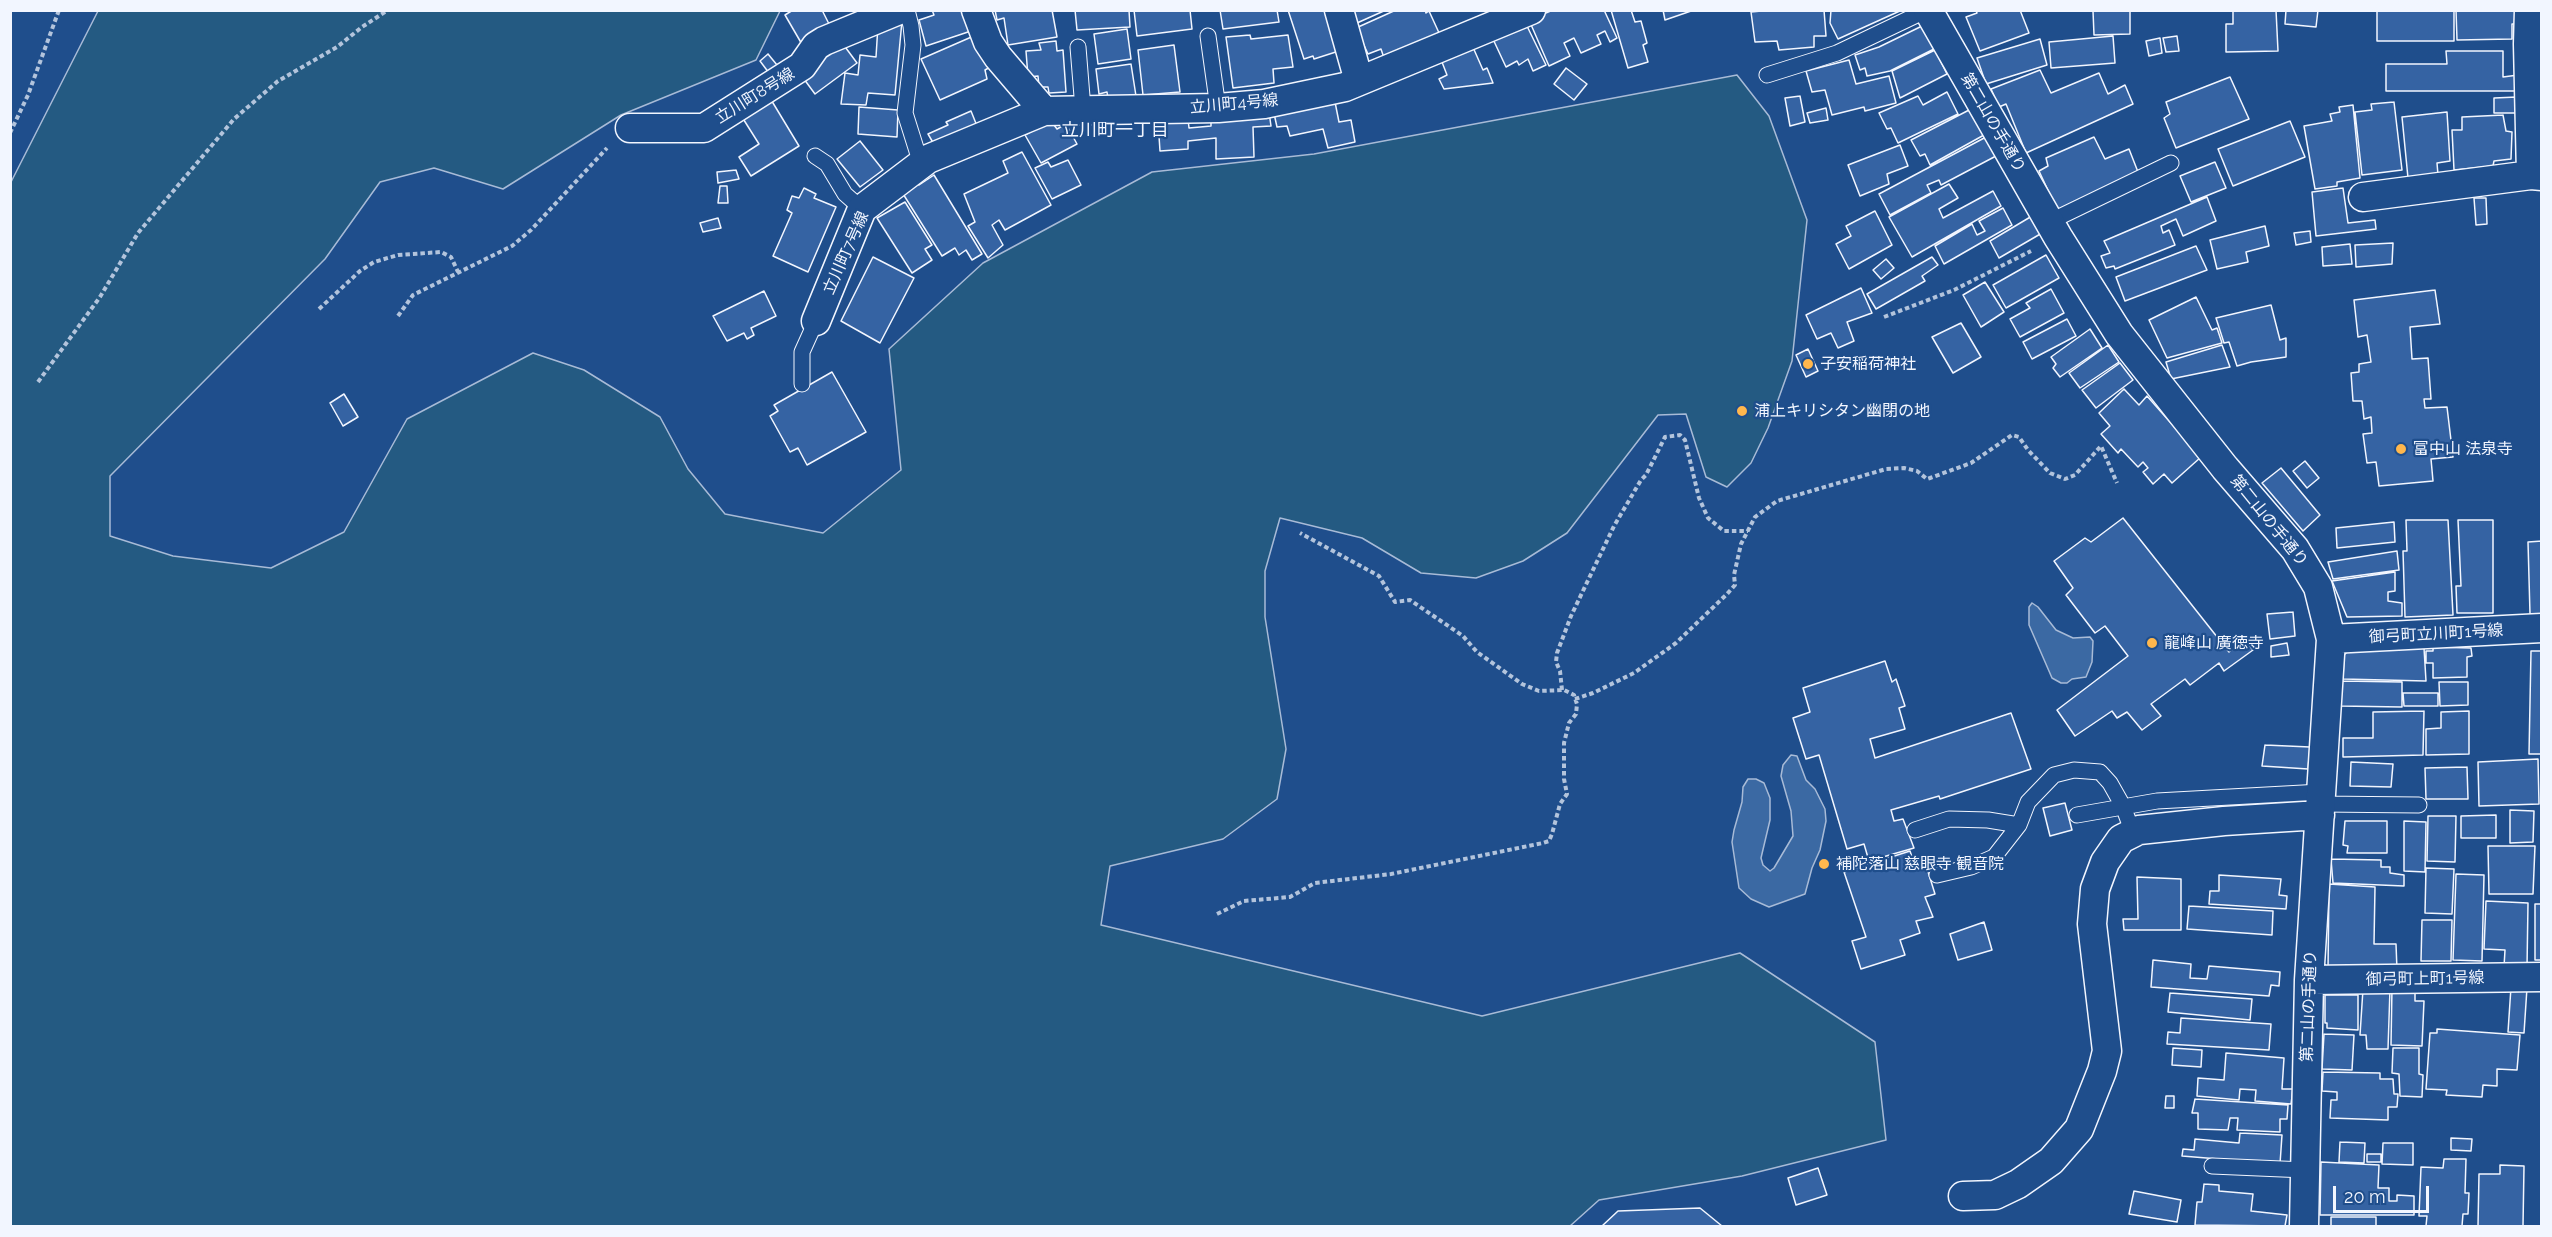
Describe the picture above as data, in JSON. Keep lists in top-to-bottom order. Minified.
{"streets":{"street":["立川町8号線","立川町4号線","第二山の手通り","立川町7号線","御弓町立川町1号線","御弓町上町1号線"]},"crossings":[["立川町4号線","立川町7号線"],["第二山の手通り","御弓町立川町1号線"],["第二山の手通り","御弓町上町1号線"]],"districts":["立川町一丁目"],"places":["子安稲荷神社","浦上キリシタン幽閉の地","富中山 法泉寺","龍峰山 廣徳寺","補陀落山 慈眼寺 観音院"],"scale_bar":"20 m"}
